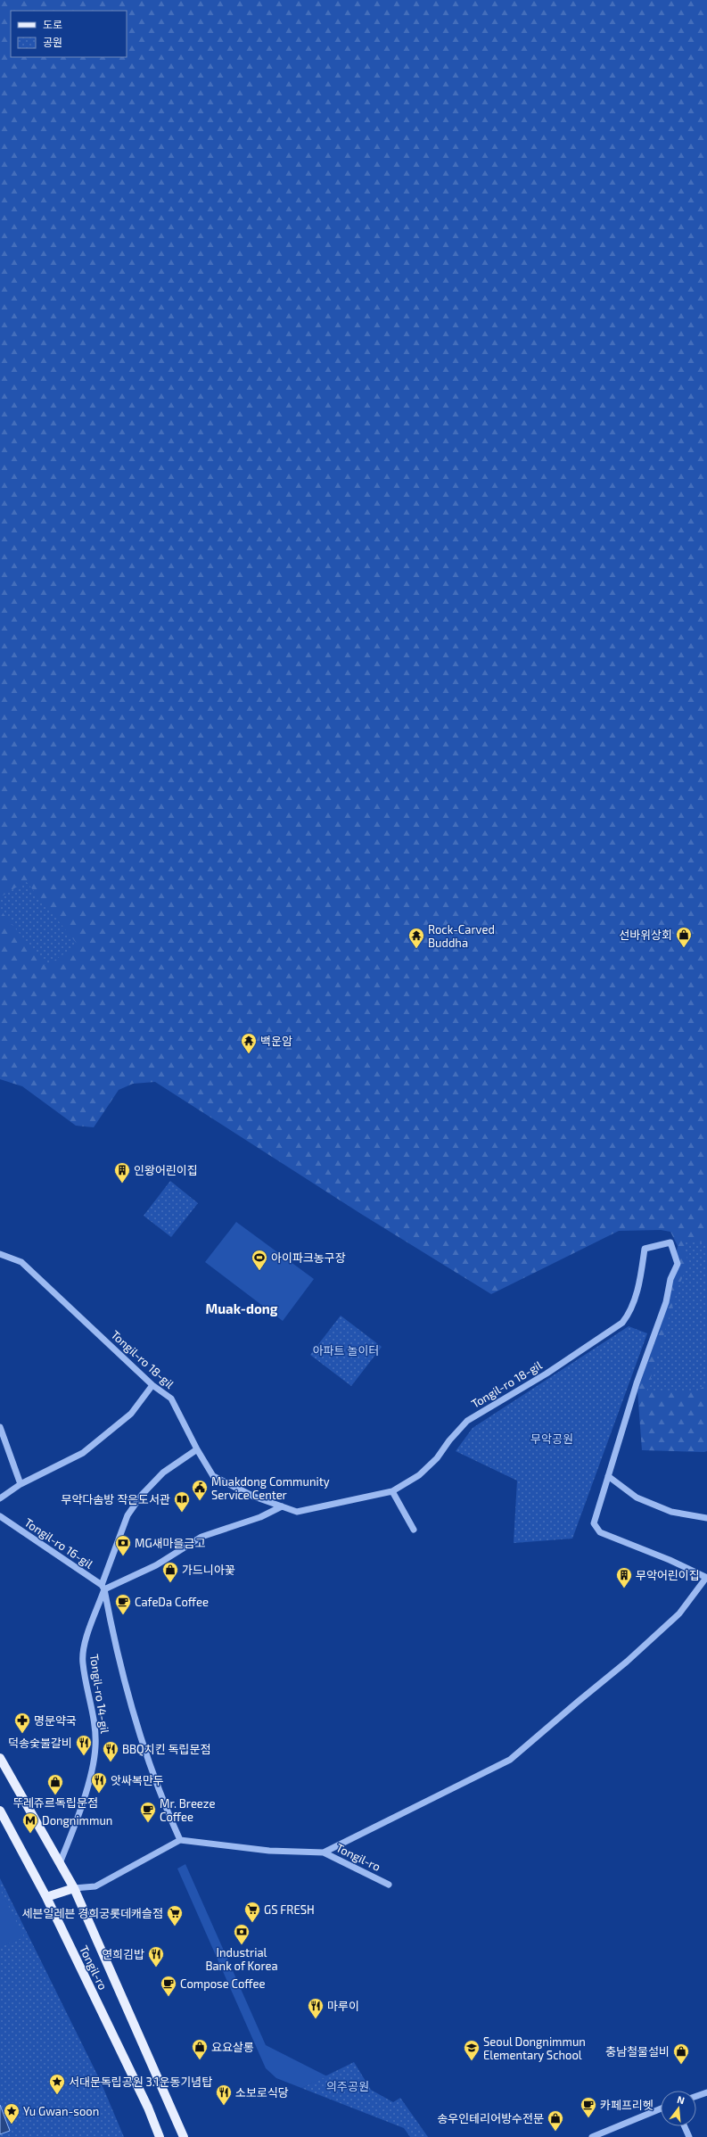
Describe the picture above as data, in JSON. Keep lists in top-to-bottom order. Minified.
{"streets":{"main road":["Tongil-ro"],"street":["Tongil-ro 18-gil","Tongil-ro 16-gil","Tongil-ro 14-gil"]},"crossings":[["Tongil-ro 18-gil","Tongil-ro 14-gil"],["Tongil-ro 16-gil","Tongil-ro 14-gil"],["Tongil-ro 14-gil","Tongil-ro"]],"districts":["Muak-dong"],"parks":["아파트 놀이터","무악공원","의주공원"],"places":{"shop":["선바위상회","가드니아꽃","뚜레쥬르독립문점","요요살롱","충남철물설비","송우인테리어방수전문"],"temple":["Rock-Carved Buddha","백운암"],"building":["인왕어린이집","무악어린이집"],"sports":["아이파크농구장"],"public building":["Muakdong Community Service Center"],"library":["무악다솜방 작은도서관"],"bank":["MG새마을금고","Industrial Bank of Korea"],"cafe":["CafeDa Coffee","Mr. Breeze Coffee","Compose Coffee","카페프리헷"],"pharmacy":["명문약국"],"restaurant":["덕송숯불갈비","BBQ치킨 독립문점","앗싸복만두","연희김밥","마루이","소보로식당"],"metro station":["Dongnimmun"],"supermarket":["GS FRESH","세븐일레븐 경희궁롯데캐슬점"],"school or university":["Seoul Dongnimmun Elementary School"],"place":["서대문독립공원 3.1운동기념탑","Yu Gwan-soon"]},"legend":["도로","공원"],"north":"top"}
